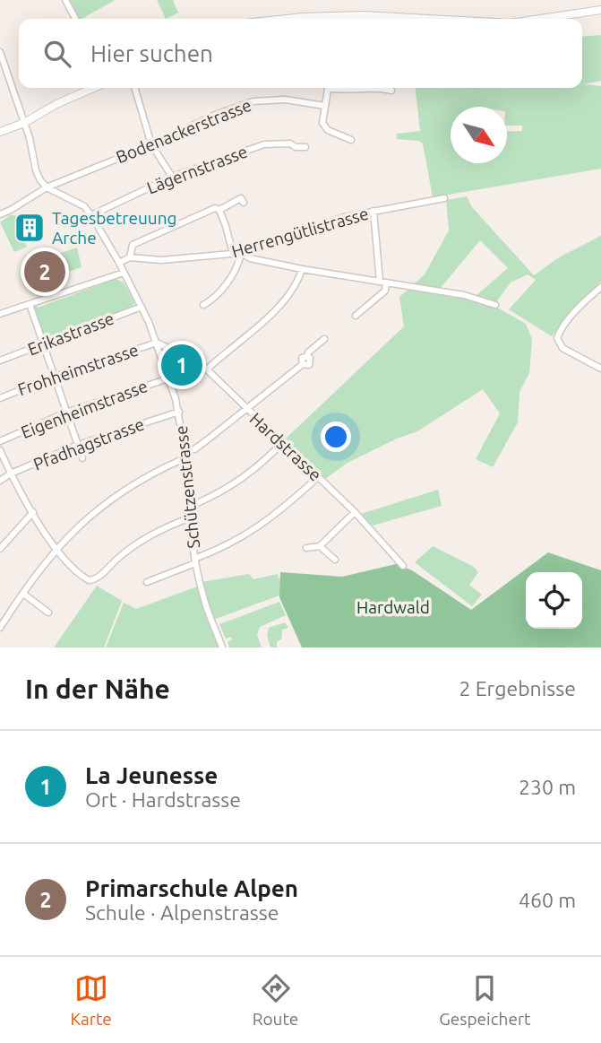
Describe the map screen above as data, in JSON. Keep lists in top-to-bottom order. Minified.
{"streets":{"street":["Bodenackerstrasse","Lägernstrasse","Herrengütlistrasse","Erikastrasse","Frohheimstrasse","Eigenheimstrasse","Pfadhagstrasse","Hardstrasse","Schützenstrasse"]},"crossings":[["Bodenackerstrasse","Schützenstrasse"],["Lägernstrasse","Schützenstrasse"],["Erikastrasse","Schützenstrasse"],["Frohheimstrasse","Hardstrasse"],["Frohheimstrasse","Schützenstrasse"],["Eigenheimstrasse","Schützenstrasse"],["Pfadhagstrasse","Schützenstrasse"],["Hardstrasse","Schützenstrasse"]],"parks":["Hardwald"],"places":{"building":["Tagesbetreuung Arche"]},"north":"bottom right","page":{"search":"Hier suchen","pins":["2","1"],"heading":["In der Nähe","2 Ergebnisse"],"list":[{"mark":"1","name":"La Jeunesse","note":"Ort · Hardstrasse","value":"230 m"},{"mark":"2","name":"Primarschule Alpen","note":"Schule · Alpenstrasse","value":"460 m"}],"nav":["Karte","Route","Gespeichert"]}}
